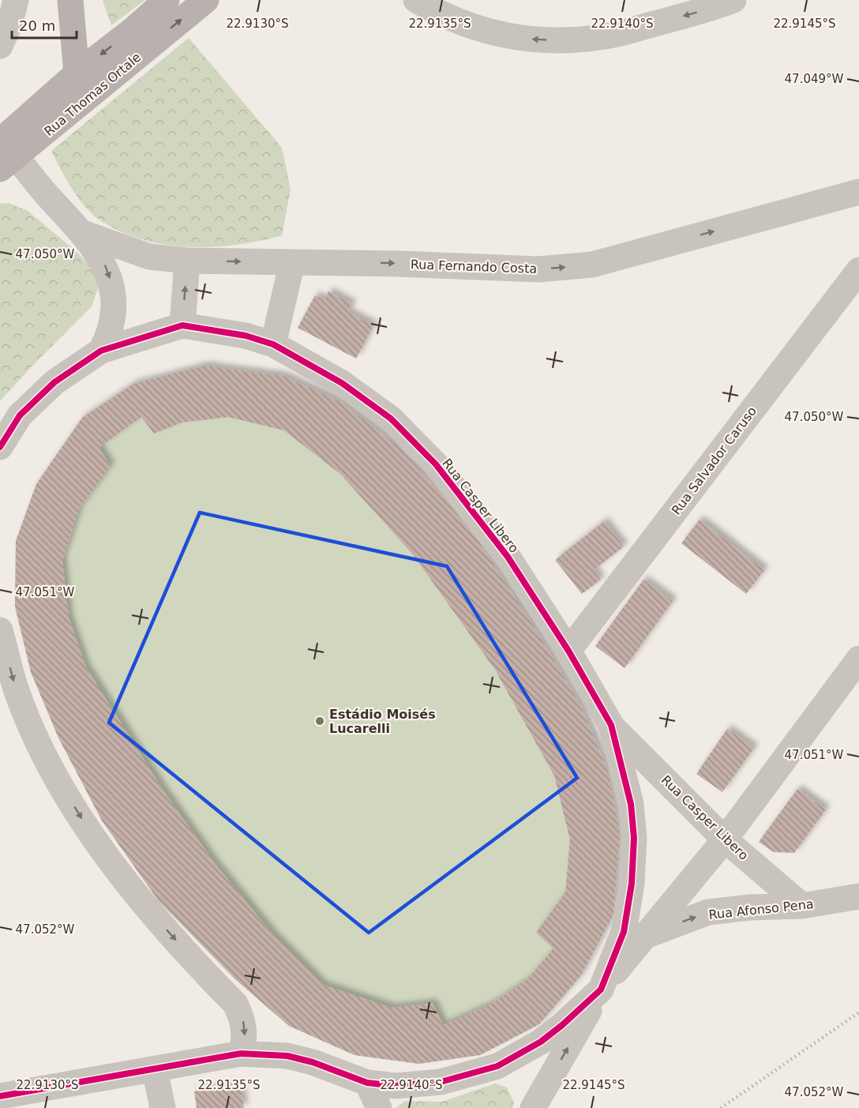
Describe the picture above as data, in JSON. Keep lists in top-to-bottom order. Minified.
{"streets":{"main road":["Rua Thomas Ortale"],"street":["Rua Fernando Costa","Rua Salvador Caruso","Rua Casper Libero","Rua Afonso Pena"]},"crossings":[["Rua Thomas Ortale","Rua Fernando Costa"],["Rua Fernando Costa","Rua Casper Libero"],["Rua Salvador Caruso","Rua Casper Libero"],["Rua Casper Libero","Rua Afonso Pena"]],"places":["Estádio Moisés Lucarelli"],"scale_bar":"20 m","coordinates":["22.9130°S","22.9135°S","22.9140°S","22.9145°S","47.049°W","47.050°W","47.051°W","47.052°W"]}
